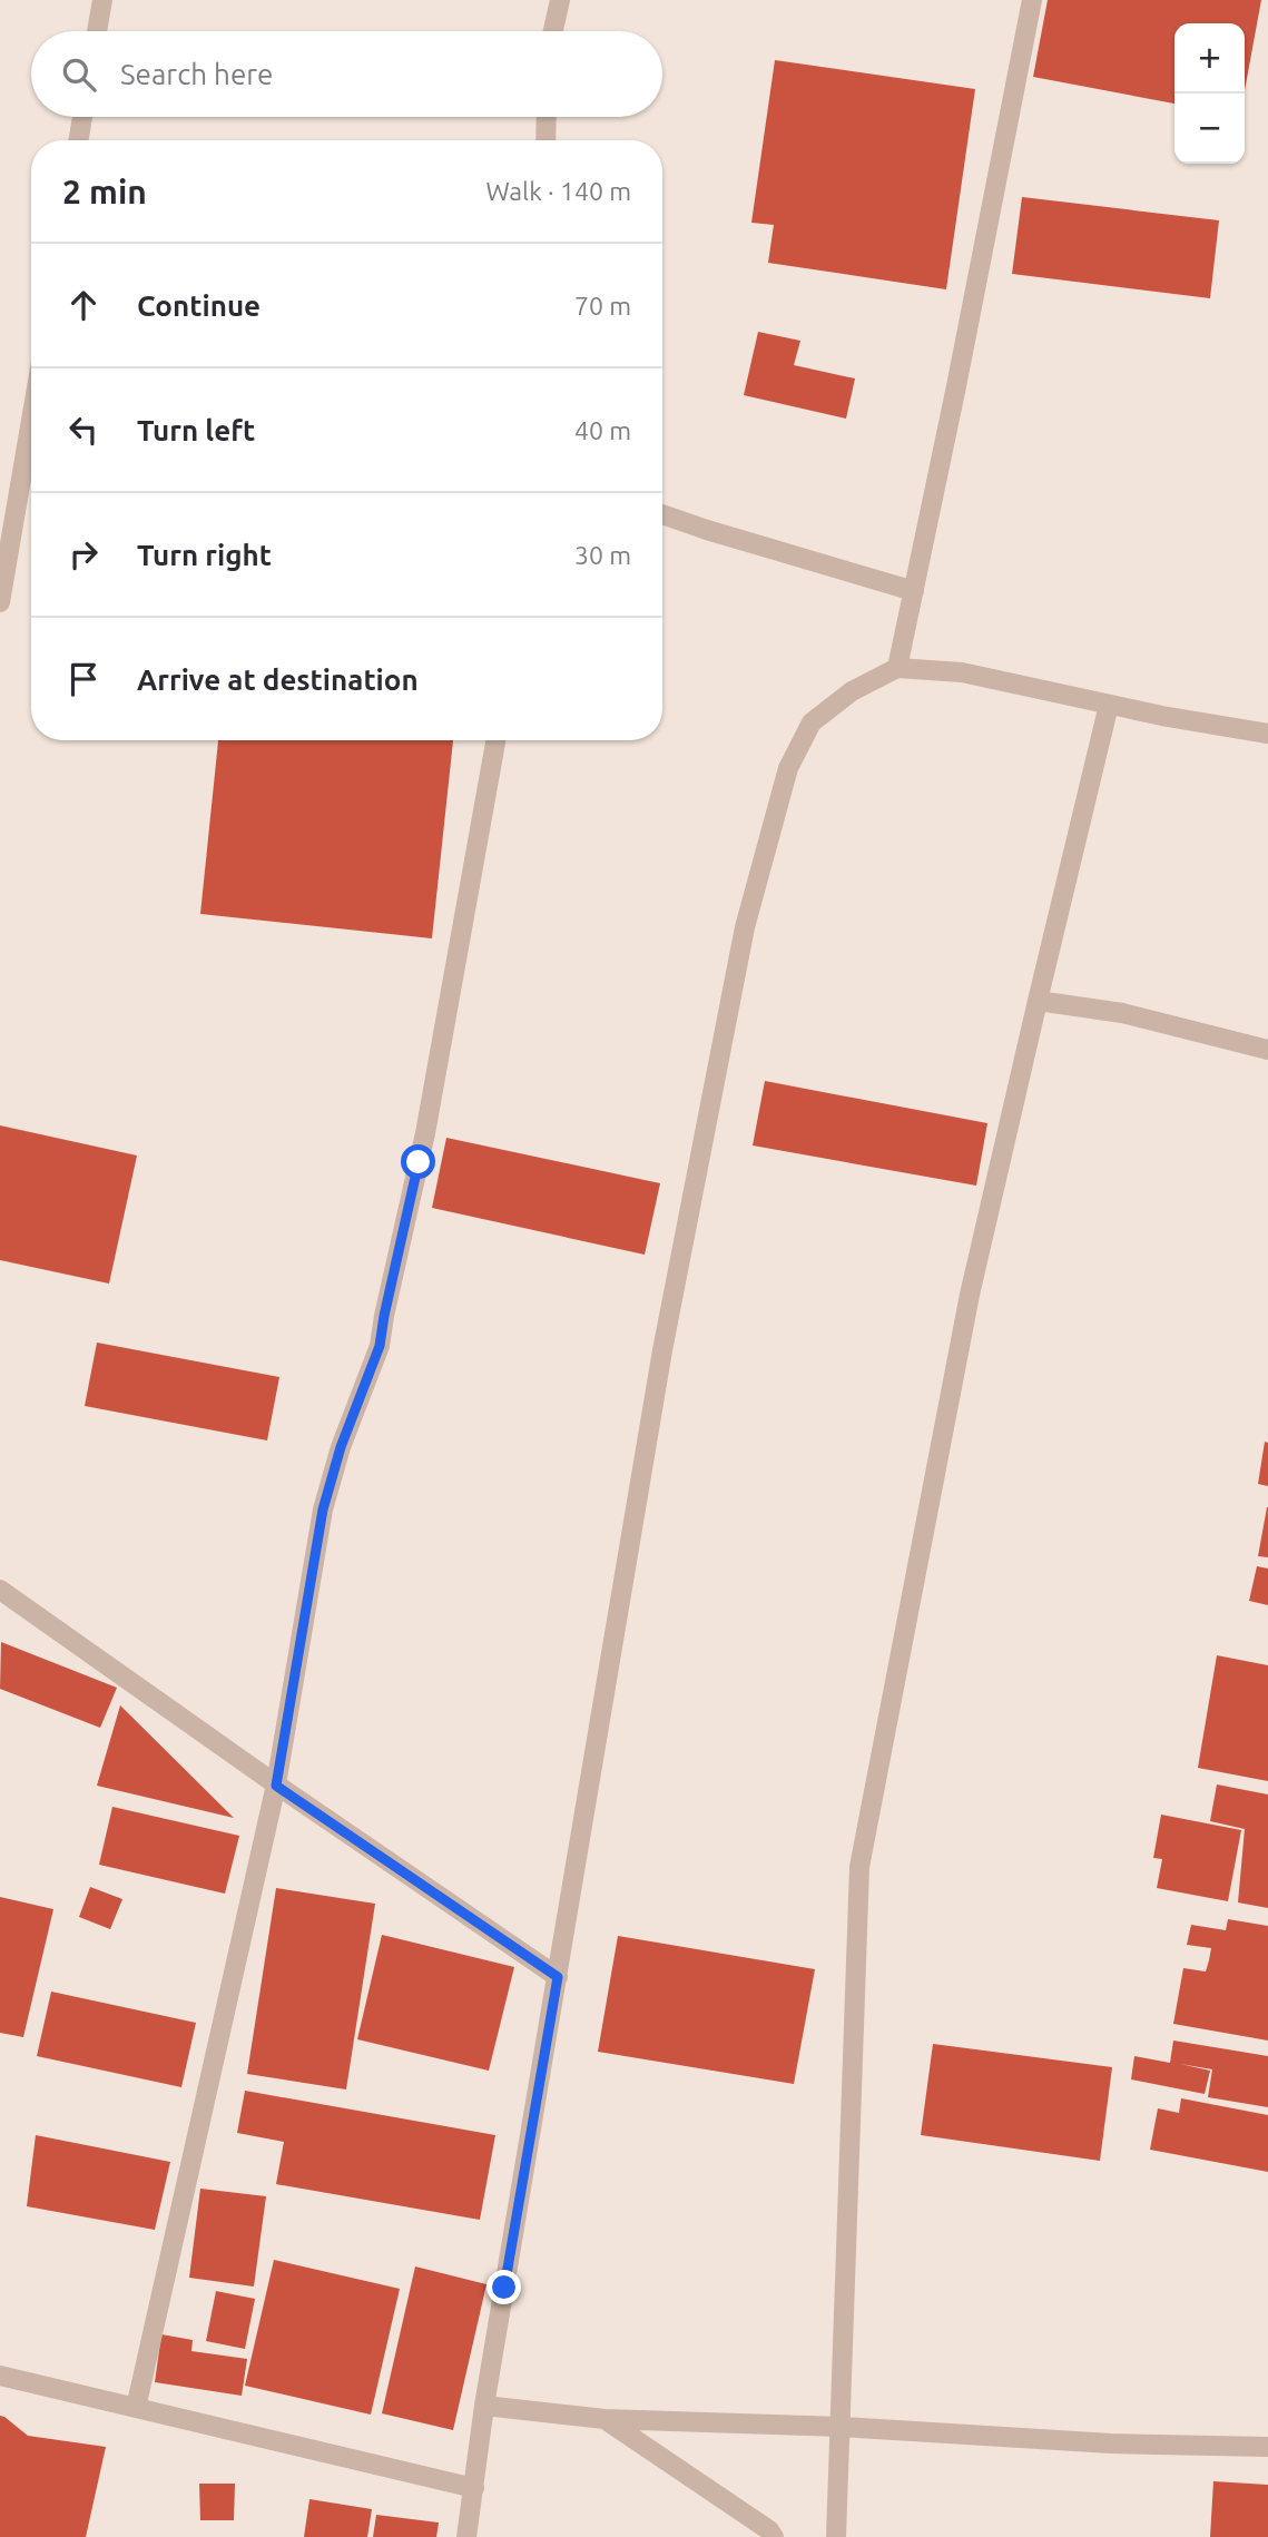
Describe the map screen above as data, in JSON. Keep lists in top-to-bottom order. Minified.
{"page":{"map_buttons":["+","−"],"search":"Search here","heading":["2 min","Walk · 140 m"],"list":[["Continue","70 m"],["Turn left","40 m"],["Turn right","30 m"],"Arrive at destination"]}}
